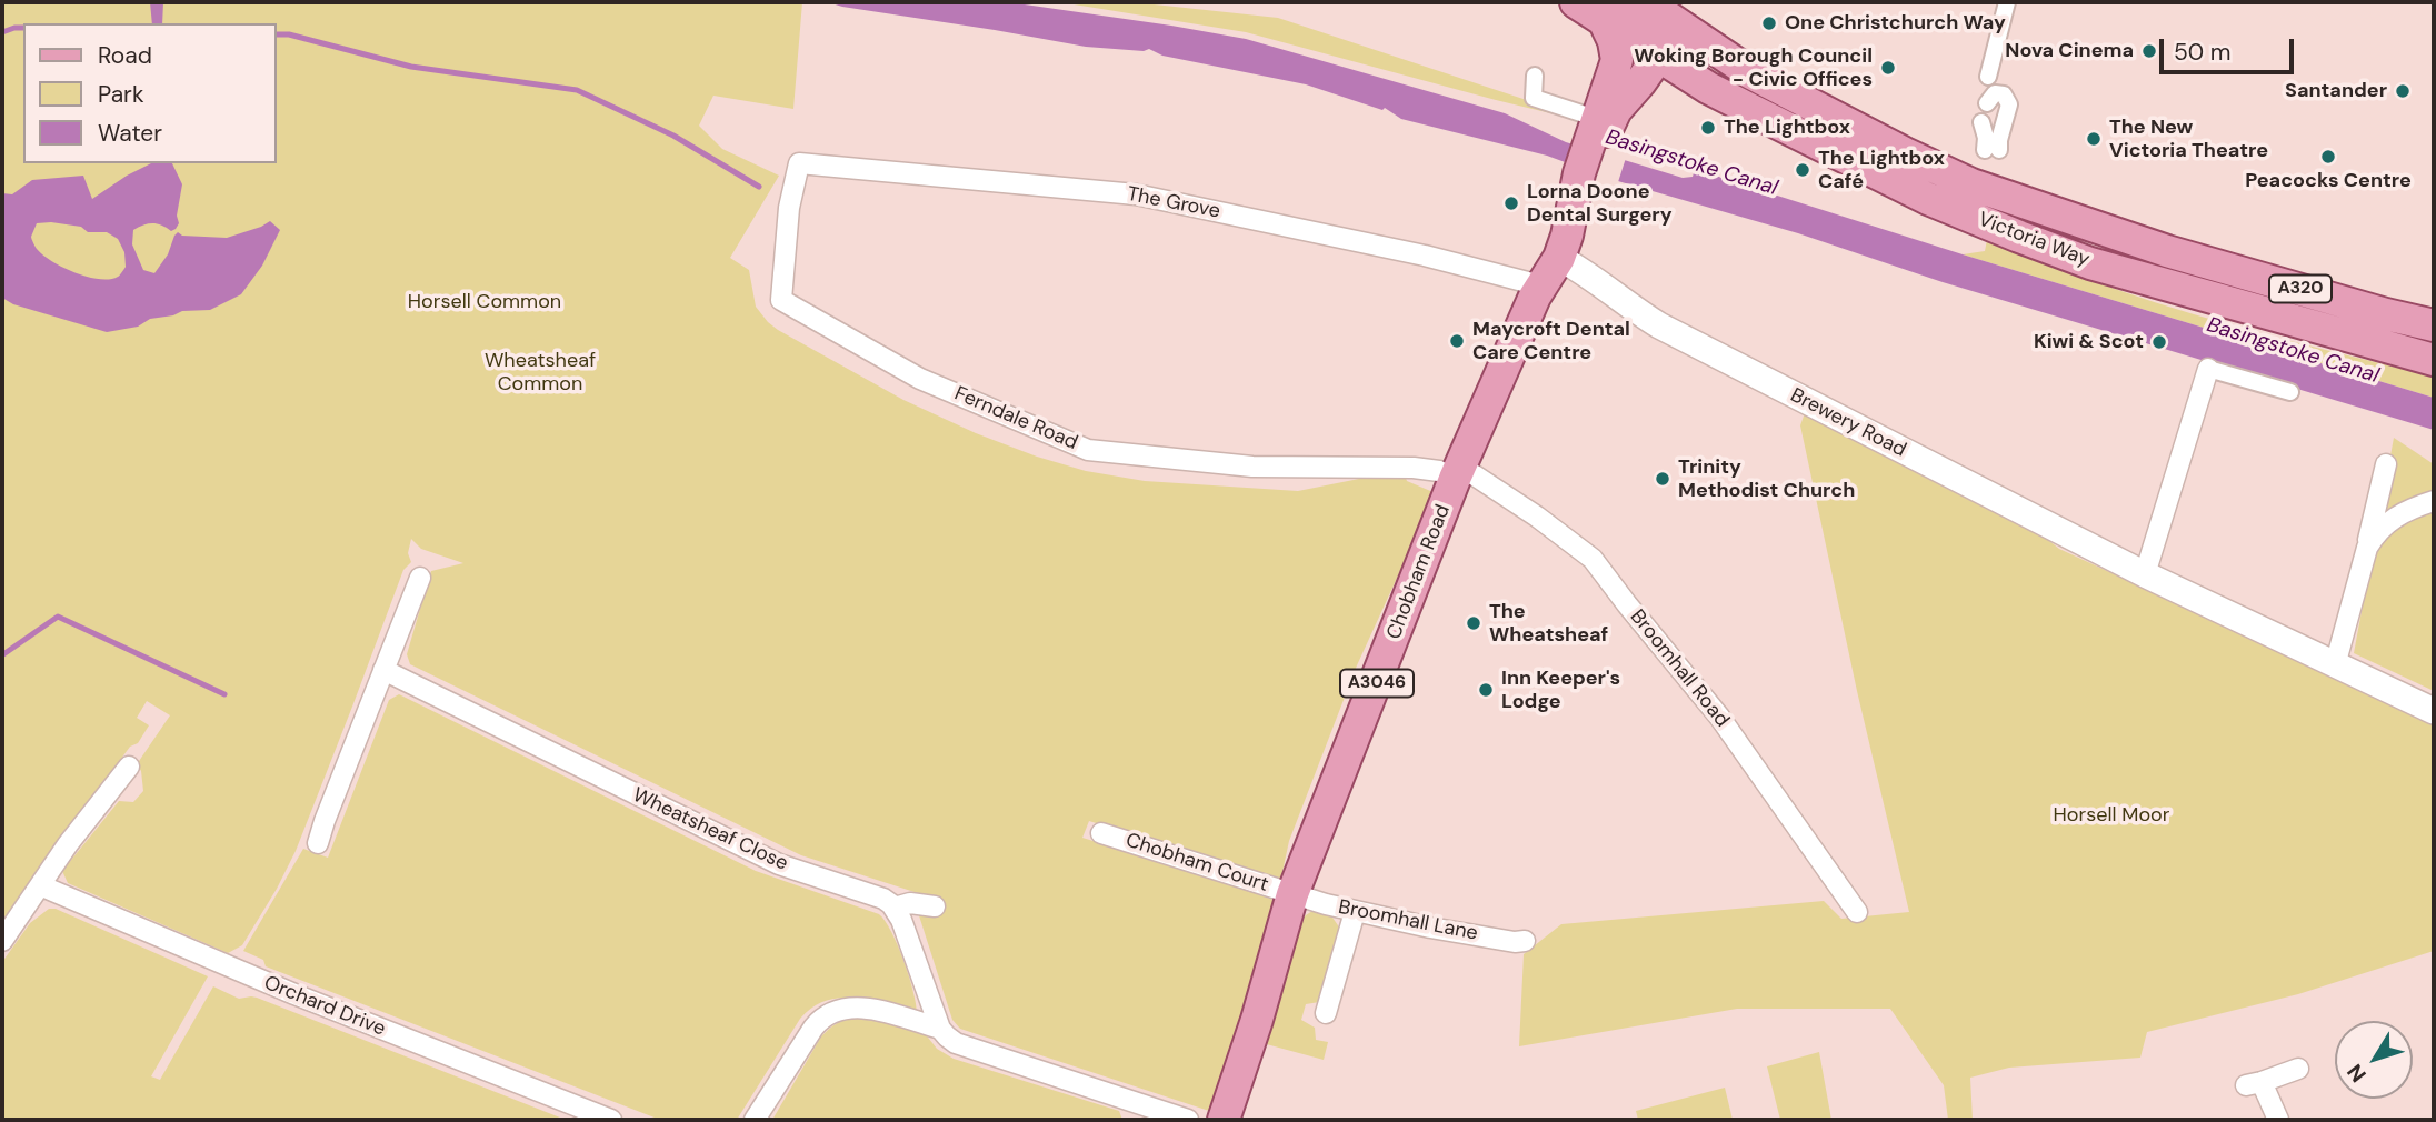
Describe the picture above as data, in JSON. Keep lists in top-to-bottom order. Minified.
{"streets":{"main road":["Victoria Way","A320","Chobham Road","A3046"],"street":["The Grove","Ferndale Road","Brewery Road","Broomhall Road","Wheatsheaf Close","Chobham Court","Broomhall Lane","Orchard Drive"]},"crossings":[["The Grove","Ferndale Road"],["The Grove","Chobham Road"],["Victoria Way","A320"],["Victoria Way","Chobham Road"],["A320","Chobham Road"],["Ferndale Road","Chobham Road"],["Ferndale Road","Broomhall Road"],["Brewery Road","Chobham Road"],["Chobham Road","Broomhall Road"],["Chobham Road","Chobham Court"],["Chobham Road","Broomhall Lane"],["Chobham Court","Broomhall Lane"]],"water":["Basingstoke Canal"],"parks":["Horsell Common","Wheatsheaf Common","Horsell Moor"],"places":["One Christchurch Way","Nova Cinema","Woking Borough Council - Civic Offices","Santander","The Lightbox","The New Victoria Theatre","Peacocks Centre","The Lightbox Café","Lorna Doone Dental Surgery","Maycroft Dental Care Centre","Kiwi & Scot","Trinity Methodist Church","The Wheatsheaf","Inn Keeper's Lodge"],"legend":["Road","Park","Water"],"scale_bar":"50 m","north":"bottom left"}
